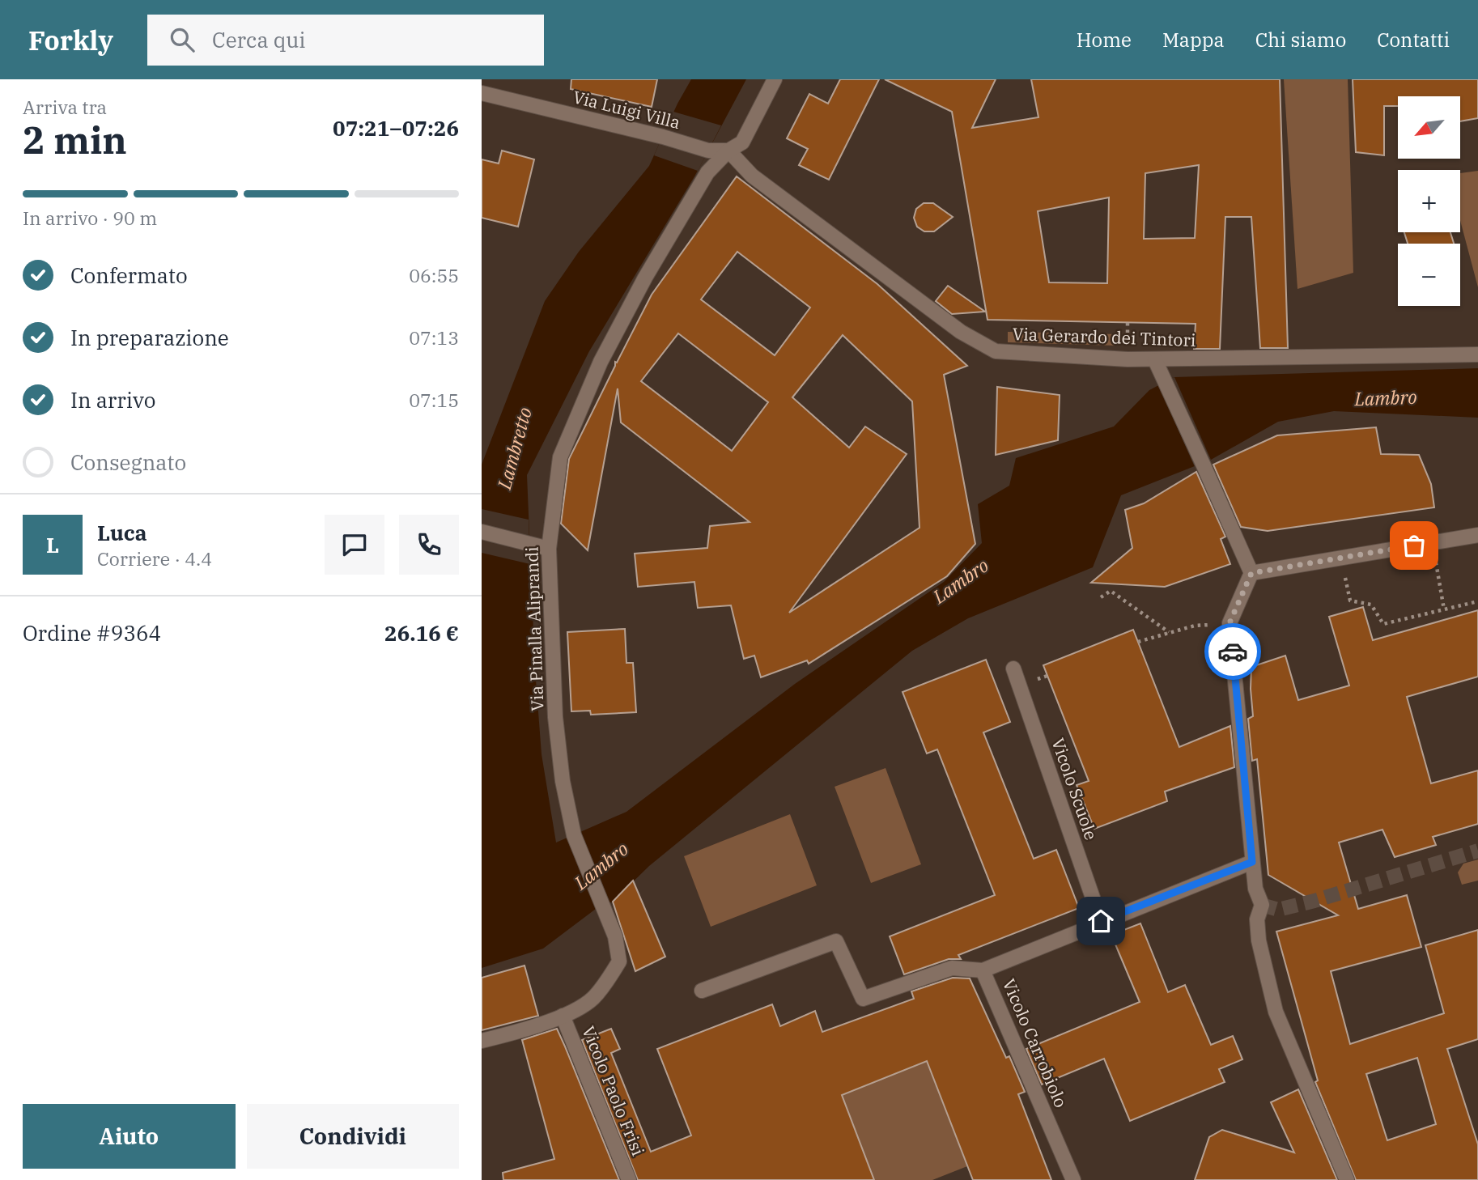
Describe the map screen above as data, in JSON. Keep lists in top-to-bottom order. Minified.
{"streets":{"street":["Via Luigi Villa","Via Gerardo dei Tintori","Via Pinalla Aliprandi","Vicolo Scuole","Vicolo Carrobiolo","Vicolo Paolo Frisi"]},"crossings":[["Via Luigi Villa","Via Gerardo dei Tintori"],["Via Luigi Villa","Via Pinalla Aliprandi"],["Via Gerardo dei Tintori","Via Pinalla Aliprandi"],["Via Pinalla Aliprandi","Vicolo Paolo Frisi"],["Vicolo Scuole","Vicolo Carrobiolo"]],"water":["Lambro","Lambretto"],"north":"bottom left","page":{"header":"Forkly","search":"Cerca qui","nav":["Home","Mappa","Chi siamo","Contatti"],"heading":["2 min","Arriva tra","07:21–07:26"],"panel":["Luca","Corriere · 4.4","Ordine #9364","26.16 €"],"map_buttons":["+","−"],"bar":"In arrivo · 90 m","list":[["Confermato","06:55"],["In preparazione","07:13"],["In arrivo","07:15"],"Consegnato"],"round":"L","buttons":["Aiuto","Condividi"]}}
